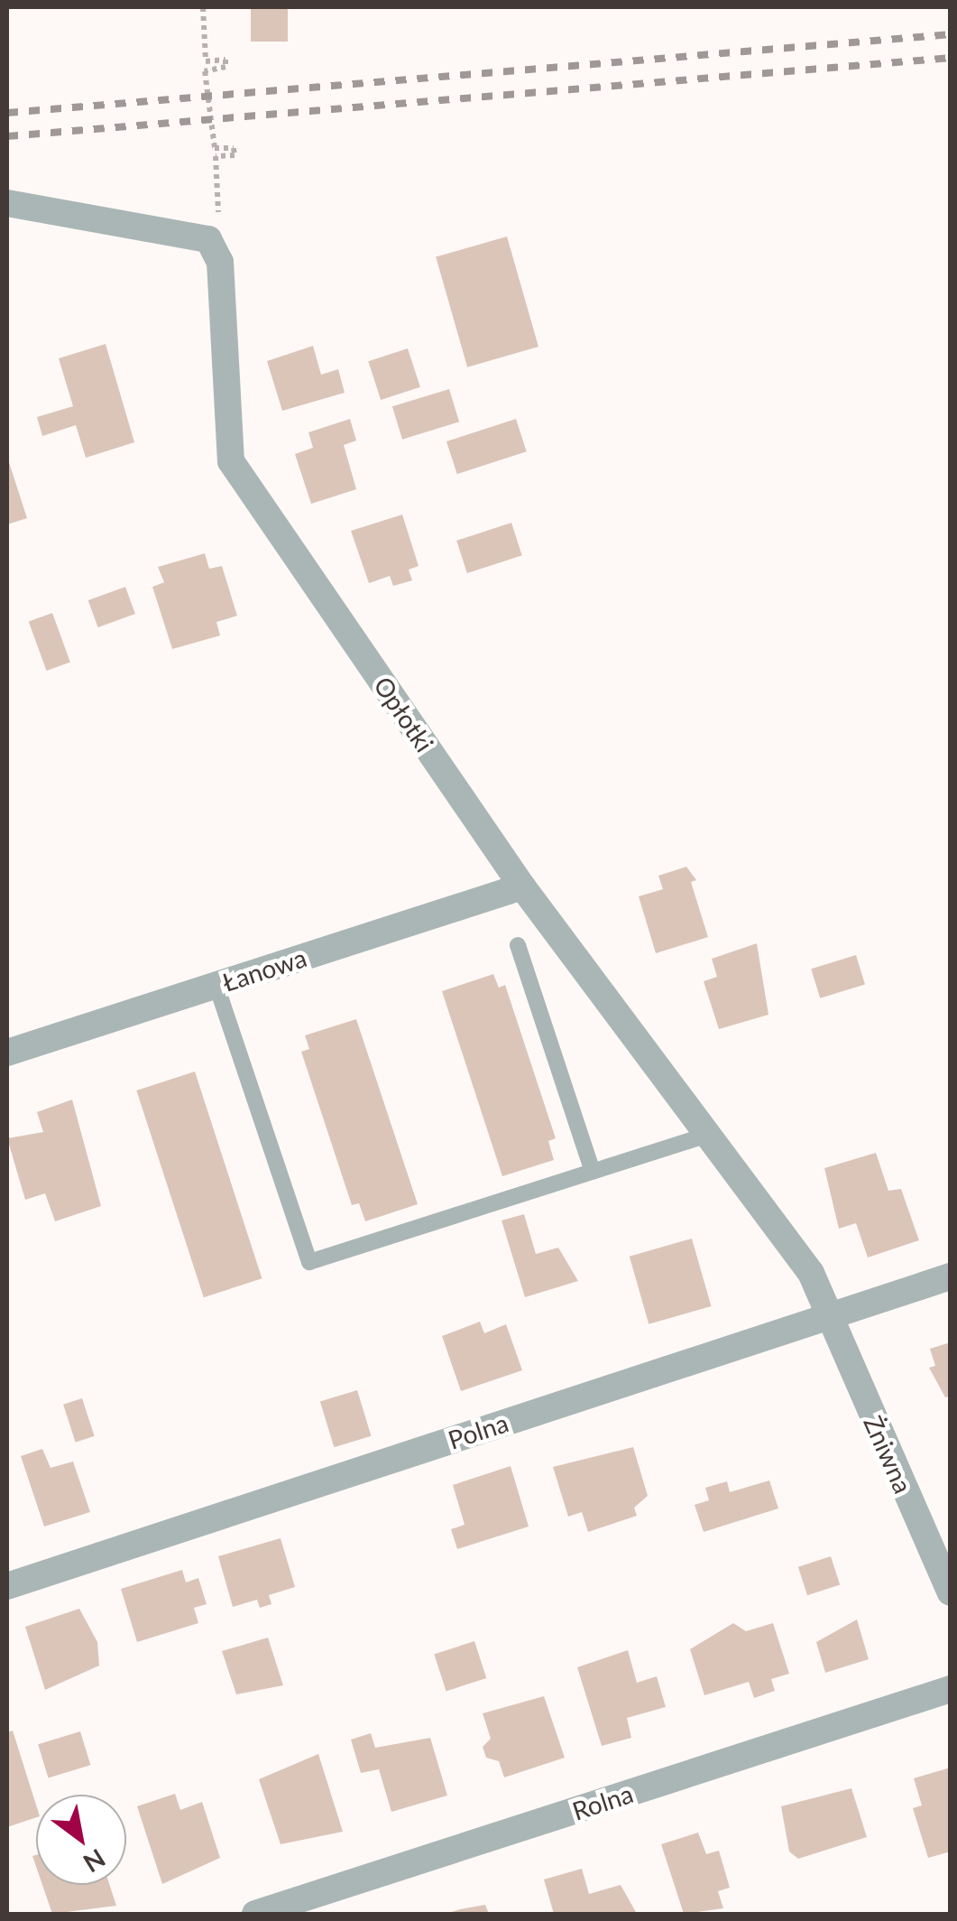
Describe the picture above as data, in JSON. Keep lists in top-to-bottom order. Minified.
{"streets":{"street":["Opłotki","Łanowa","Polna","Żniwna","Rolna"]},"crossings":[["Opłotki","Łanowa"],["Opłotki","Polna"],["Opłotki","Żniwna"],["Polna","Żniwna"]],"north":"bottom right"}
